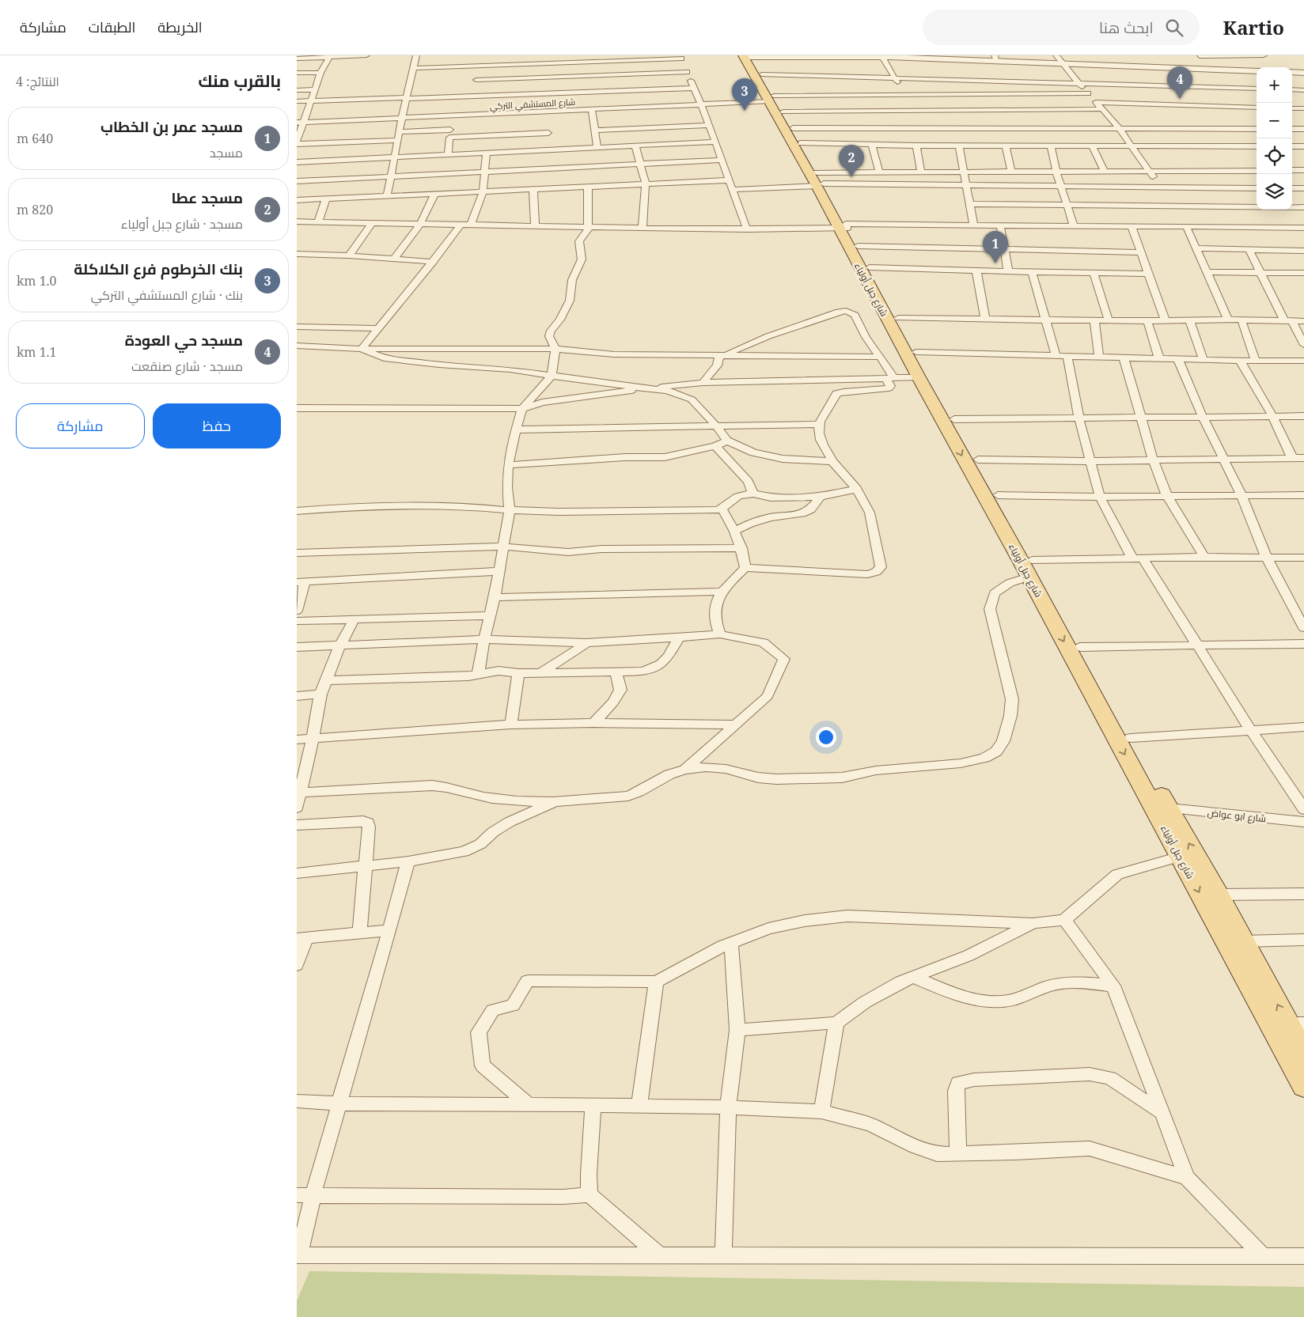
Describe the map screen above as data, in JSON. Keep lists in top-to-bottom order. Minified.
{"streets":{"main road":["شارع جبل أولياء"],"street":["شارع المستشفي التركي","شارع ابو عواض"]},"crossings":[["شارع المستشفي التركي","شارع جبل أولياء"],["شارع جبل أولياء","شارع ابو عواض"]],"page":{"header":"Kartio","search":"ابحث هنا","nav":["الخريطة","الطبقات","مشاركة"],"heading":["بالقرب منك","النتائج: 4"],"pins":["4","3","2","1"],"map_buttons":["+","−"],"list":[{"mark":"1","name":"مسجد عمر بن الخطاب","note":"مسجد","value":"640 m"},{"mark":"2","name":"مسجد عطا","note":"مسجد · شارع جبل أولياء","value":"820 m"},{"mark":"3","name":"بنك الخرطوم فرع الكلاكلة","note":"بنك · شارع المستشفي التركي","value":"1.0 km"},{"mark":"4","name":"مسجد حي العودة","note":"مسجد · شارع صنقعت","value":"1.1 km"}],"buttons":["حفظ","مشاركة"]}}
